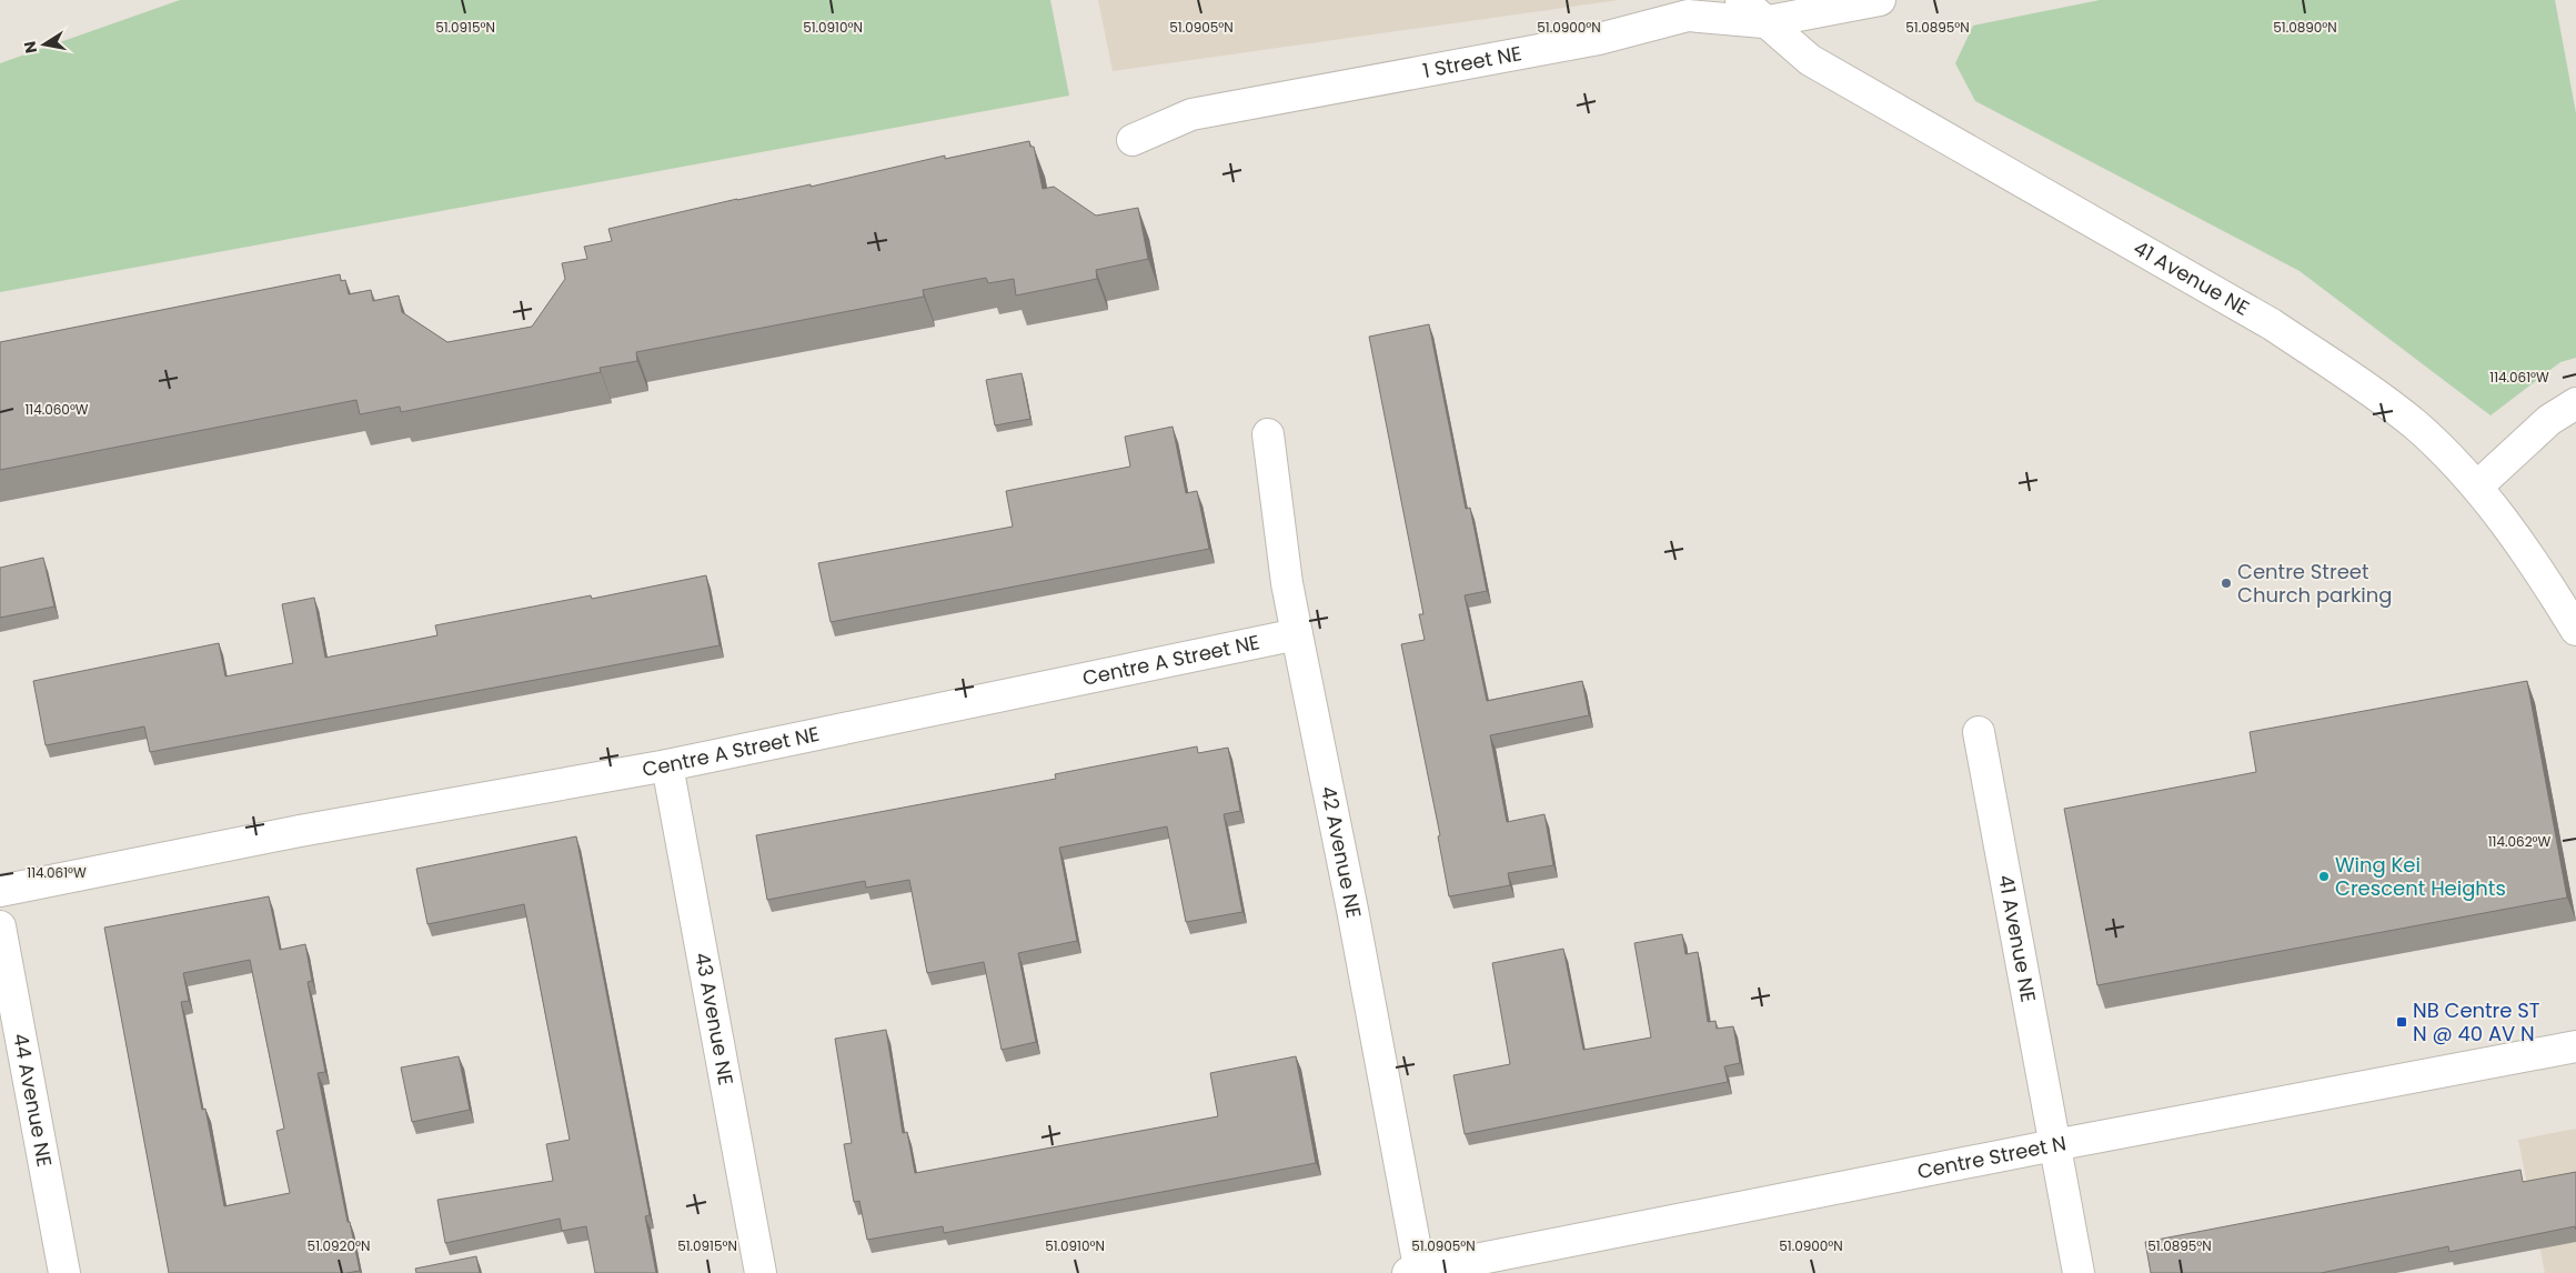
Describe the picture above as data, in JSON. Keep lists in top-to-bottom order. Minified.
{"streets":{"street":["1 Street NE","41 Avenue NE","Centre A Street NE","42 Avenue NE","43 Avenue NE","44 Avenue NE","Centre Street N"]},"crossings":[["1 Street NE","41 Avenue NE"],["41 Avenue NE","Centre Street N"],["Centre A Street NE","42 Avenue NE"],["Centre A Street NE","43 Avenue NE"],["42 Avenue NE","Centre Street N"]],"places":{"other":["Centre Street Church parking","Wing Kei Crescent Heights"],"transit":["NB Centre ST N @ 40 AV N"]},"north":"left","coordinates":["51.0910°N","51.0905°N","51.0900°N","51.0895°N","51.0915°N","51.0890°N","114.061°W","114.060°W","114.062°W","51.0920°N"]}
